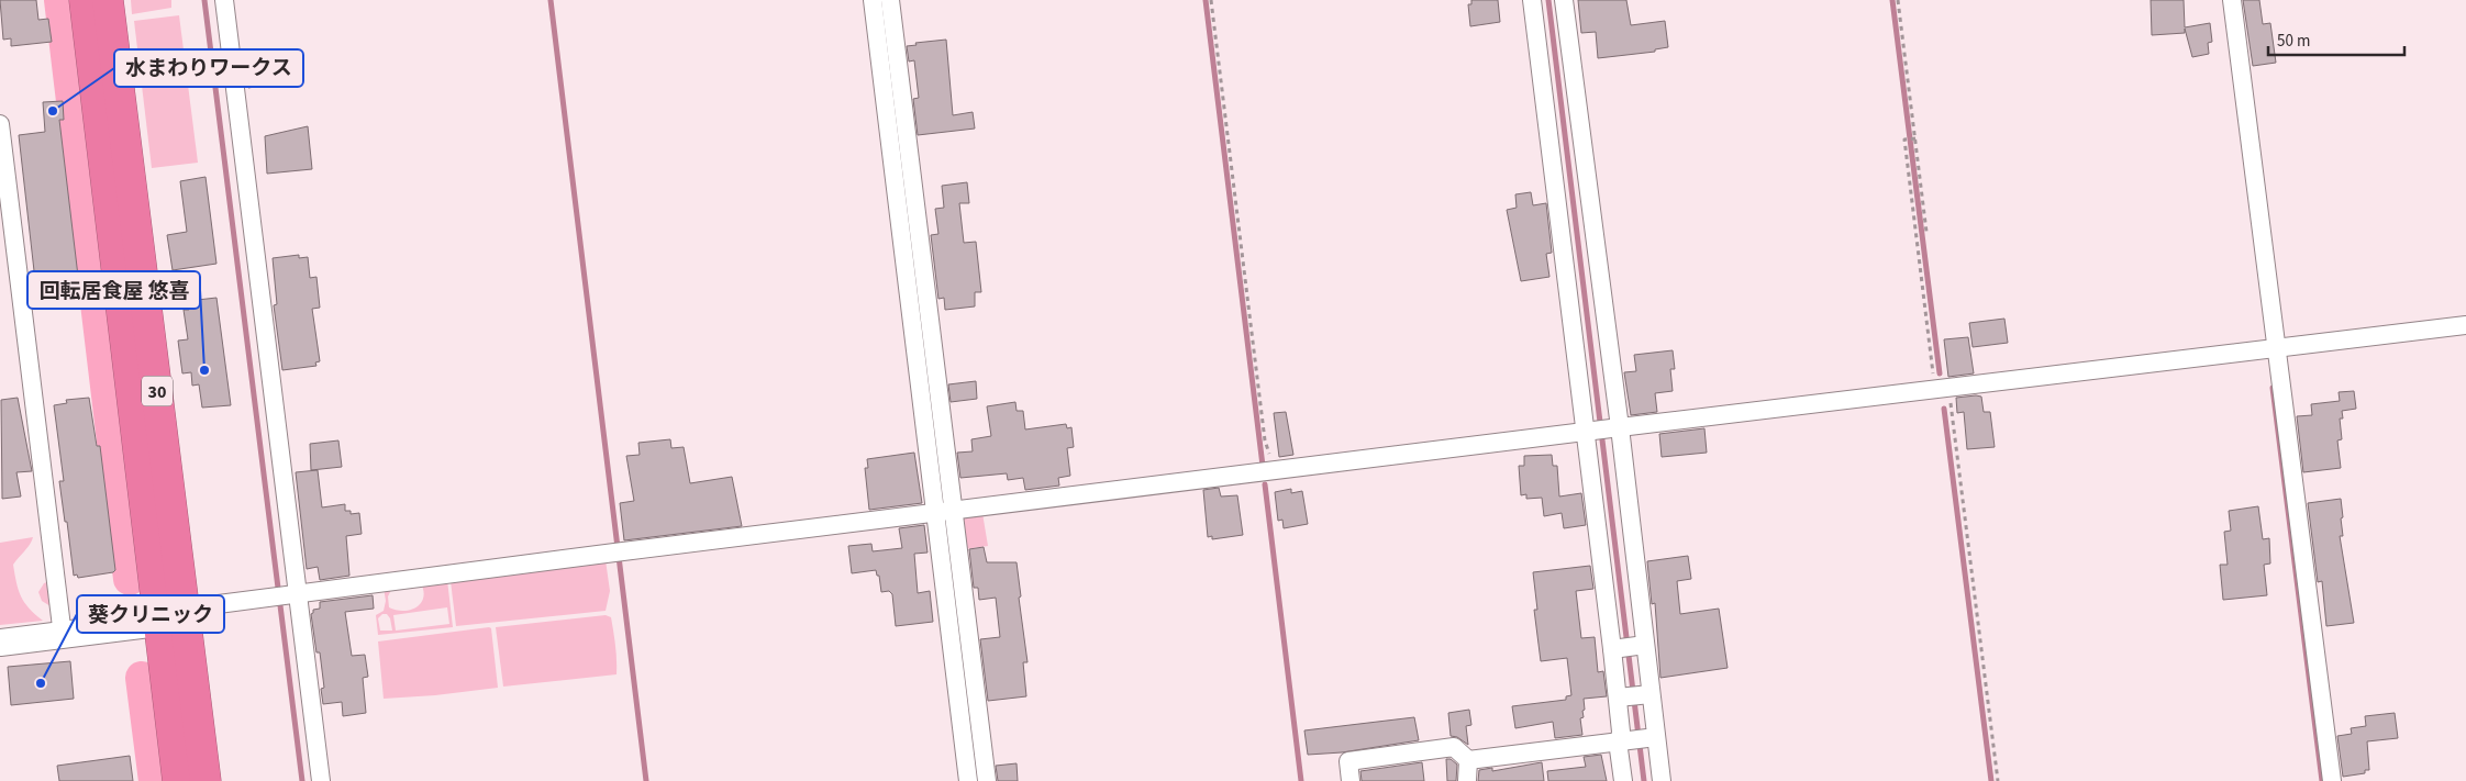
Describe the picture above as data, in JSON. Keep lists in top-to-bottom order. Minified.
{"streets":{"highway":["30"]},"places":["水まわりワークス","回転居食屋 悠喜","葵クリニック"],"scale_bar":"50 m"}
